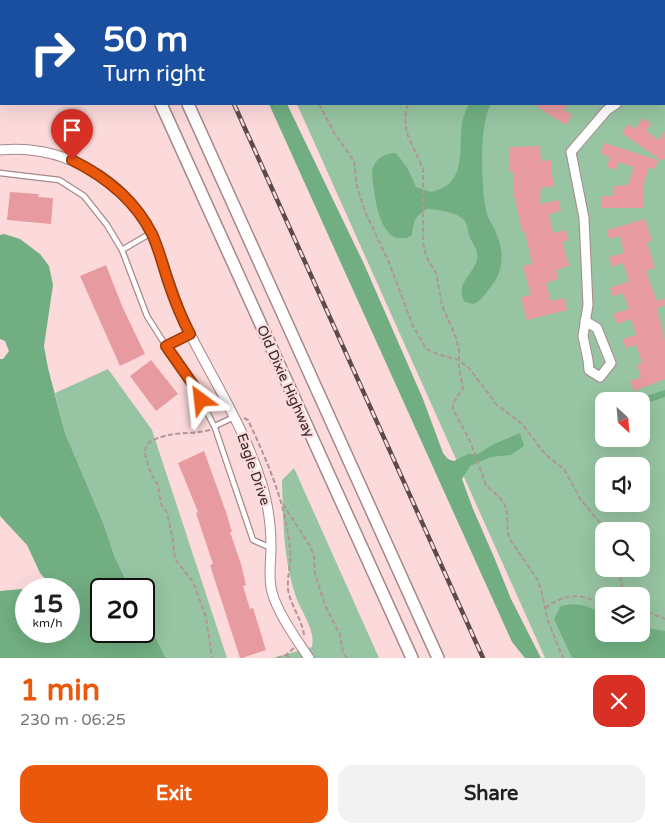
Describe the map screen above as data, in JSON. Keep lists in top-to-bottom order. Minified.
{"streets":{"main road":["Old Dixie Highway"],"street":["Eagle Drive"]},"north":"bottom right","page":{"turn":["50 m","Turn right"],"speed":"15 km/h","limit":"20","heading":["1 min","230 m · 06:25"],"buttons":["Exit","Share"]}}
